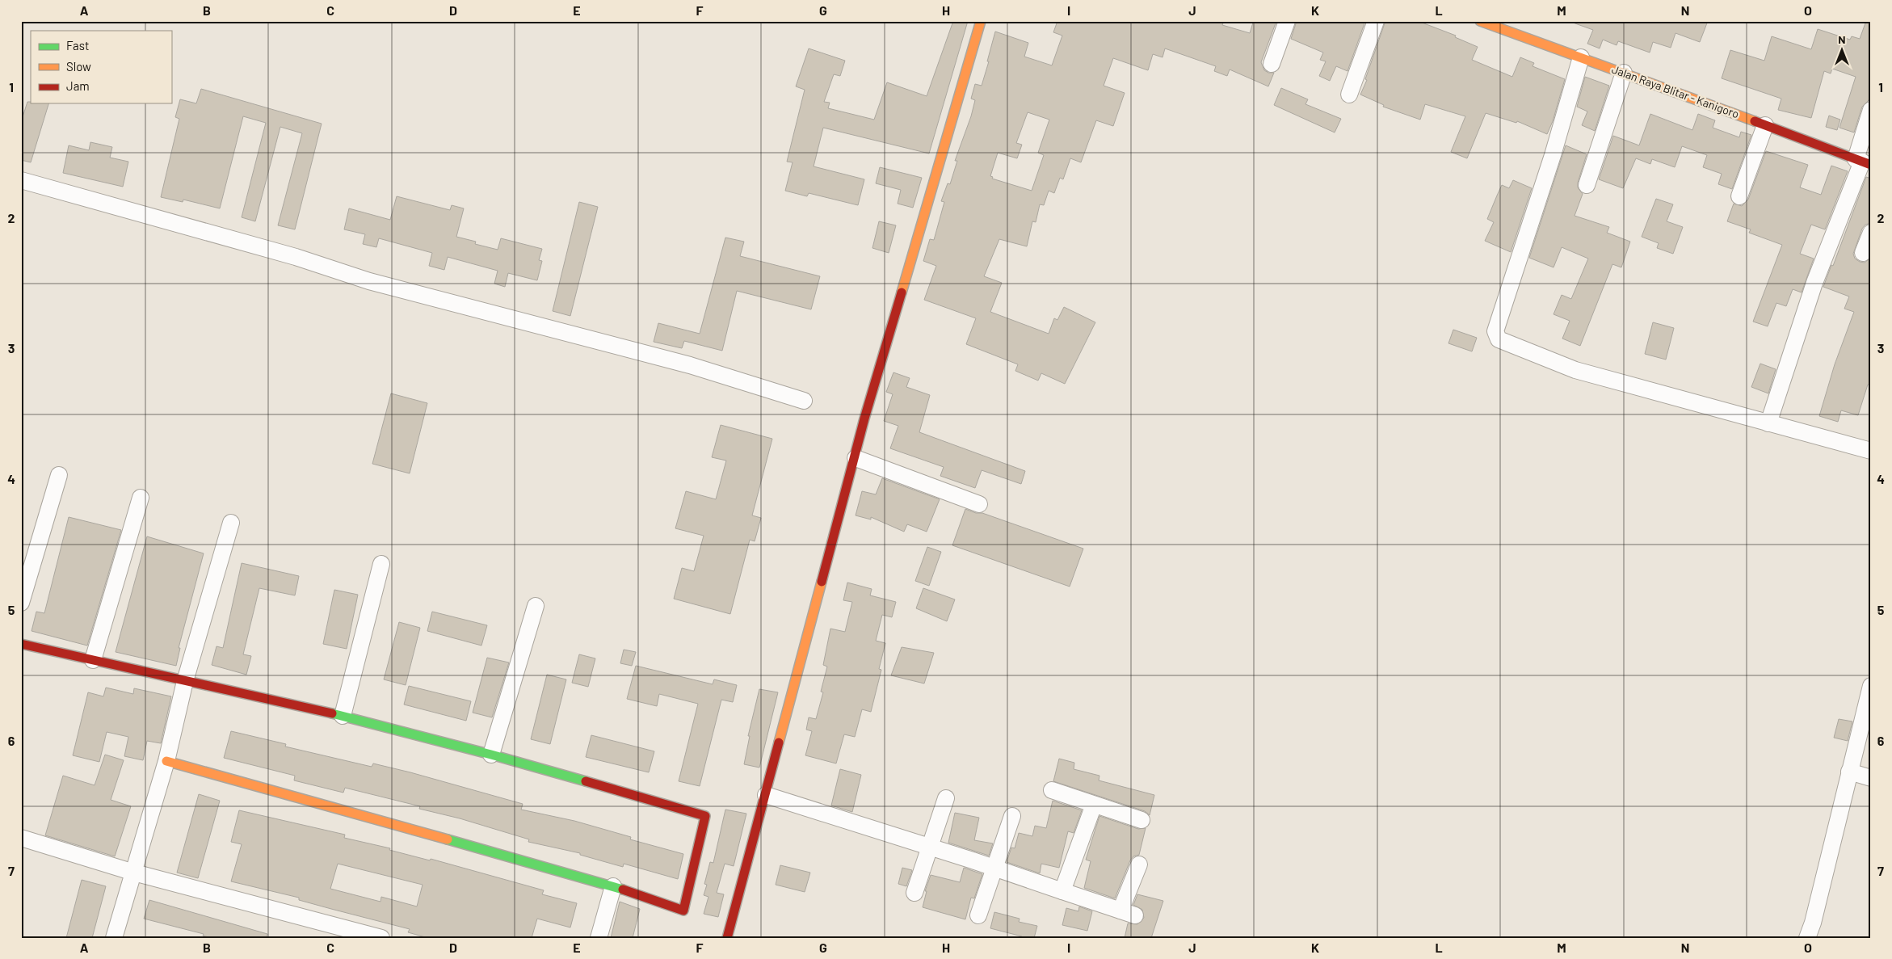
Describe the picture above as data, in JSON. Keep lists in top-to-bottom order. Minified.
{"streets":{"street":["Jalan Raya Blitar - Kanigoro"]},"legend":["Fast","Slow","Jam"],"north":"top","grid":{"columns":["A","B","C","D","E","F","G","H","I","J","K","L","M","N","O"],"rows":["1","2","3","4","5","6","7"]}}
